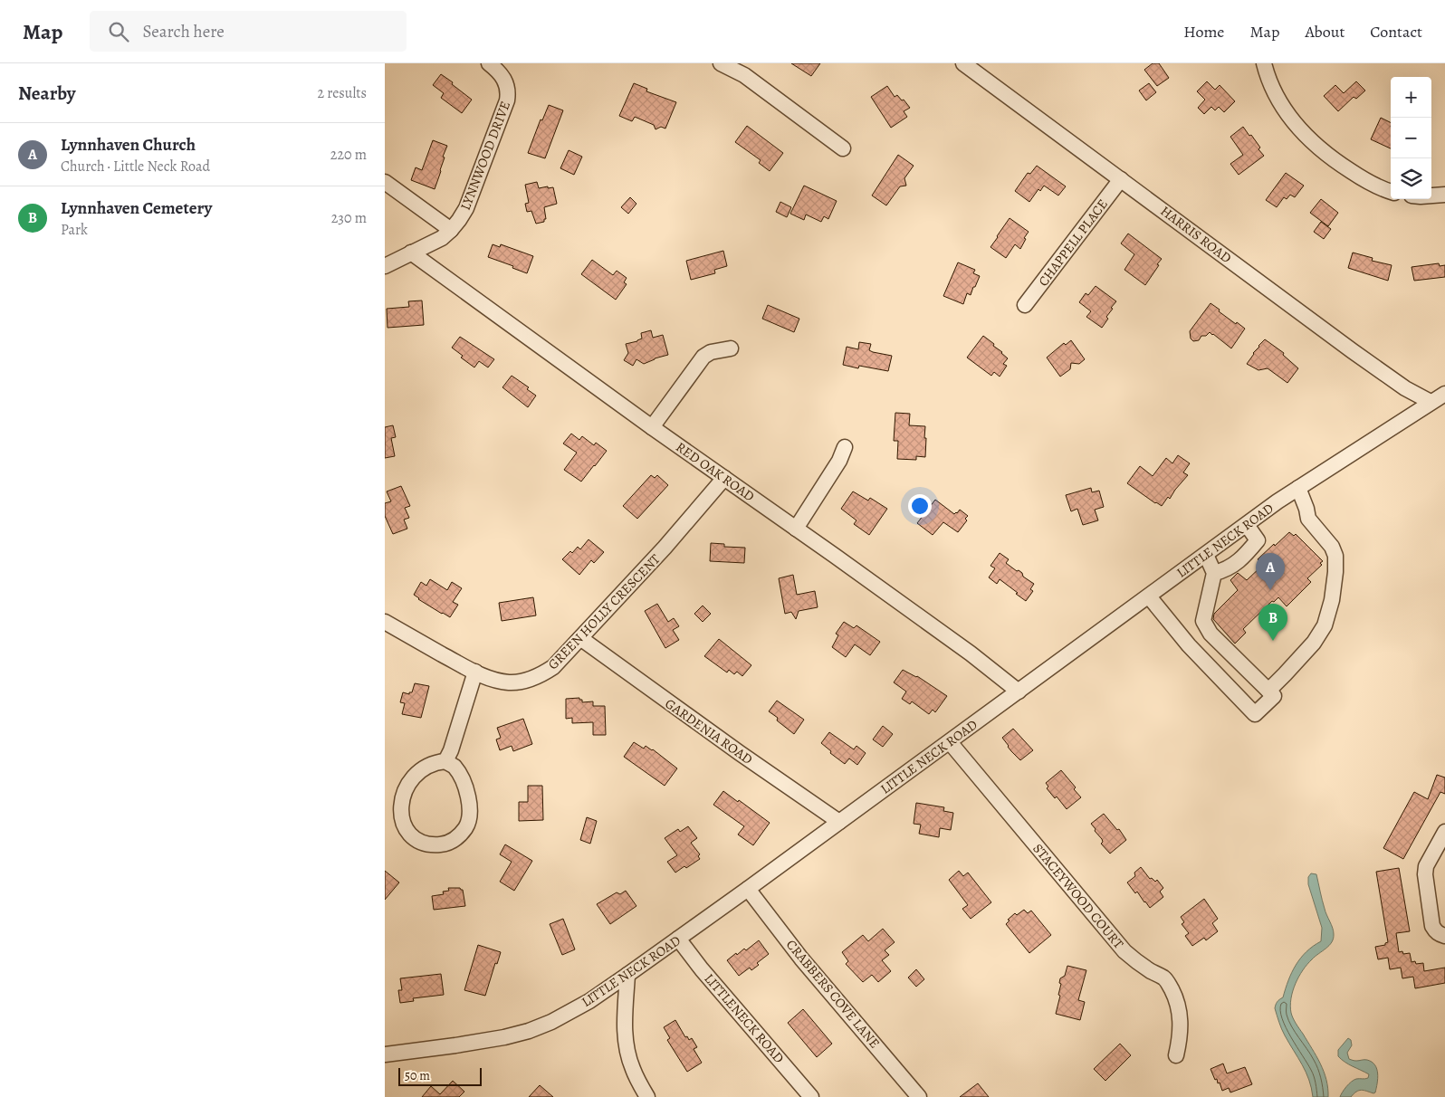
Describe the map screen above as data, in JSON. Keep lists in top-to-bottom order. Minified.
{"streets":{"street":["LYNNWOOD DRIVE","HARRIS ROAD","CHAPPELL PLACE","RED OAK ROAD","LITTLE NECK ROAD","GREEN HOLLY CRESCENT","GARDENIA ROAD","STACEYWOOD COURT","CRABBERS COVE LANE","LITTLENECK ROAD"]},"crossings":[["LYNNWOOD DRIVE","RED OAK ROAD"],["HARRIS ROAD","CHAPPELL PLACE"],["HARRIS ROAD","LITTLE NECK ROAD"],["RED OAK ROAD","LITTLE NECK ROAD"],["RED OAK ROAD","GREEN HOLLY CRESCENT"],["LITTLE NECK ROAD","GARDENIA ROAD"],["LITTLE NECK ROAD","STACEYWOOD COURT"],["LITTLE NECK ROAD","CRABBERS COVE LANE"],["LITTLE NECK ROAD","LITTLENECK ROAD"],["GREEN HOLLY CRESCENT","GARDENIA ROAD"]],"scale_bar":"50 m","page":{"header":"Map","search":"Search here","nav":["Home","Map","About","Contact"],"heading":["Nearby","2 results"],"map_buttons":["+","−"],"list":[{"mark":"A","name":"Lynnhaven Church","note":"Church · Little Neck Road","value":"220 m"},{"mark":"B","name":"Lynnhaven Cemetery","note":"Park","value":"230 m"}],"pins":["A","B"],"scale":"50 m"}}
